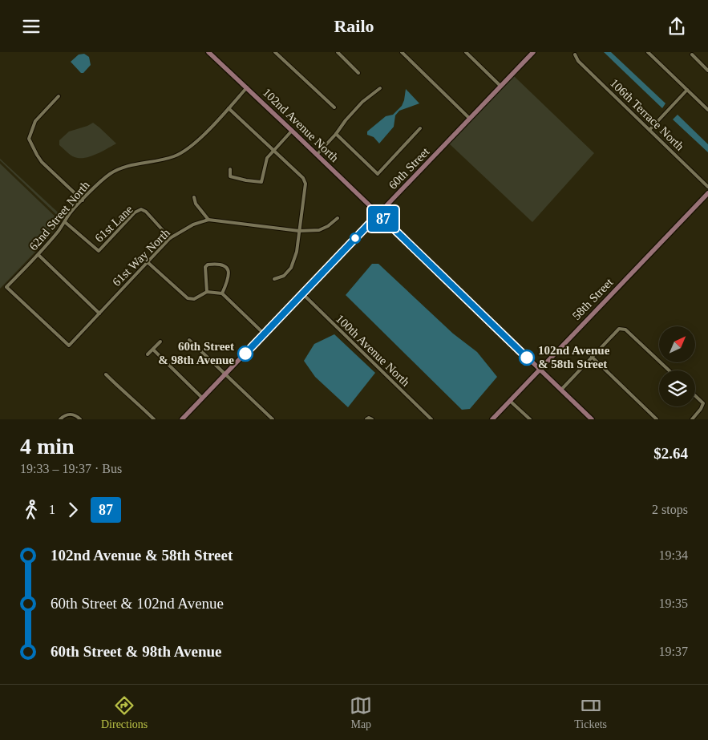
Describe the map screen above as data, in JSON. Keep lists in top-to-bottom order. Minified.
{"streets":{"street":["106th Terrace North","102nd Avenue North","60th Street","62nd Street North","61st Lane","61st Way North","58th Street","100th Avenue North"]},"crossings":[["102nd Avenue North","60th Street"],["102nd Avenue North","62nd Street North"],["102nd Avenue North","58th Street"],["60th Street","100th Avenue North"],["62nd Street North","61st Lane"],["62nd Street North","61st Way North"],["61st Lane","61st Way North"]],"places":["60th Street & 98th Avenue","102nd Avenue & 58th Street"],"lines":["bus line 87"],"north":"top right","page":{"header":"Railo","on_map":"87","heading":["4 min","19:33 – 19:37 · Bus","$2.64"],"legs":["1","87","2 stops"],"list":[{"name":"102nd Avenue & 58th Street","value":"19:34"},{"name":"60th Street & 102nd Avenue","value":"19:35"},{"name":"60th Street & 98th Avenue","value":"19:37"}],"tabs":["Directions","Map","Tickets"]}}
